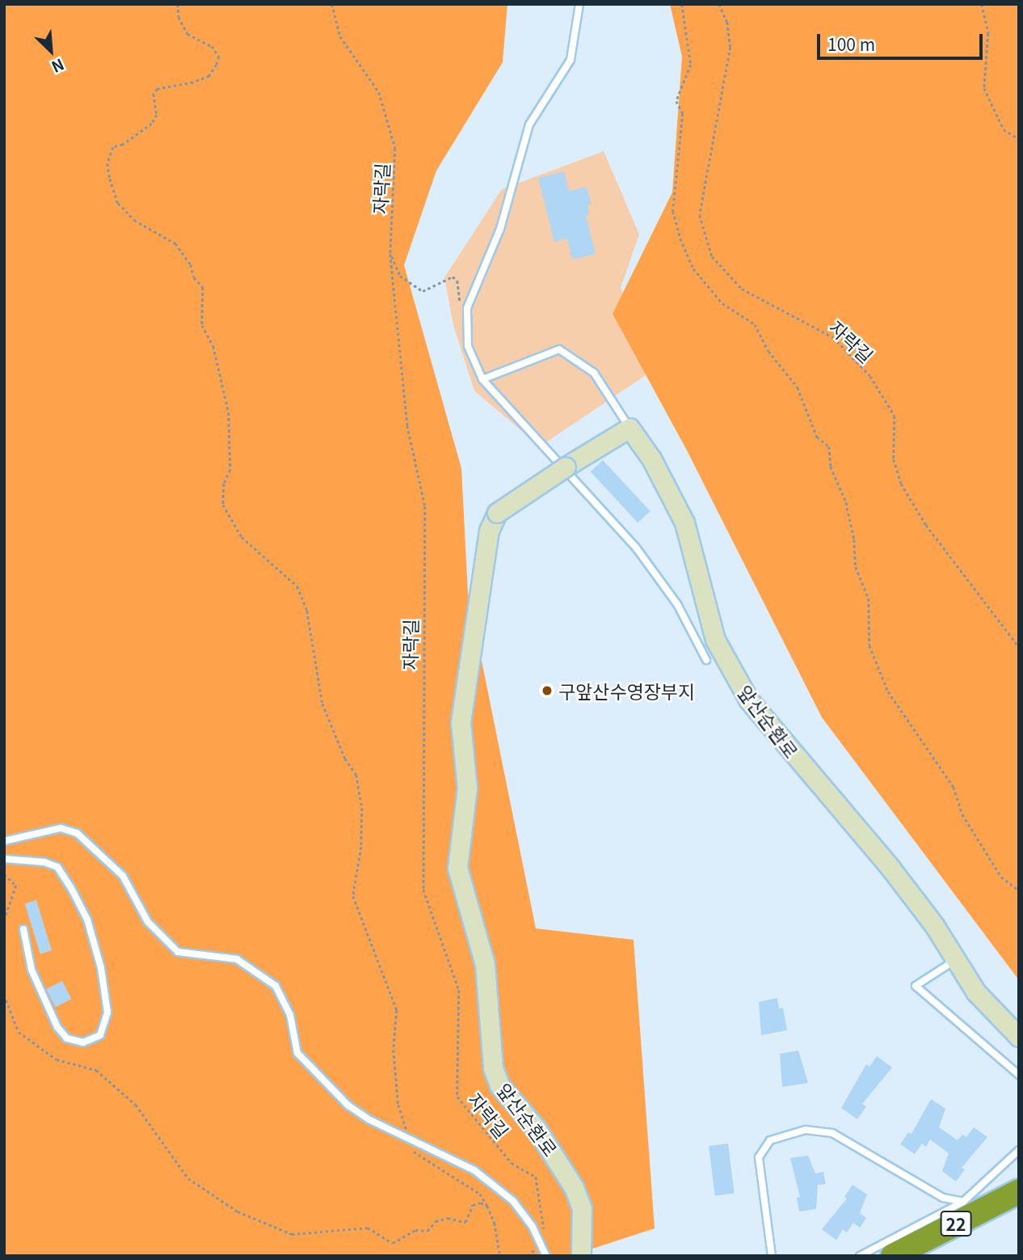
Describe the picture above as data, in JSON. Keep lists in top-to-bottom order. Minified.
{"streets":{"highway":["22"],"street":["앞산순환로"],"path":["자락길"]},"places":["구앞산수영장부지"],"scale_bar":"100 m","north":"bottom right"}
